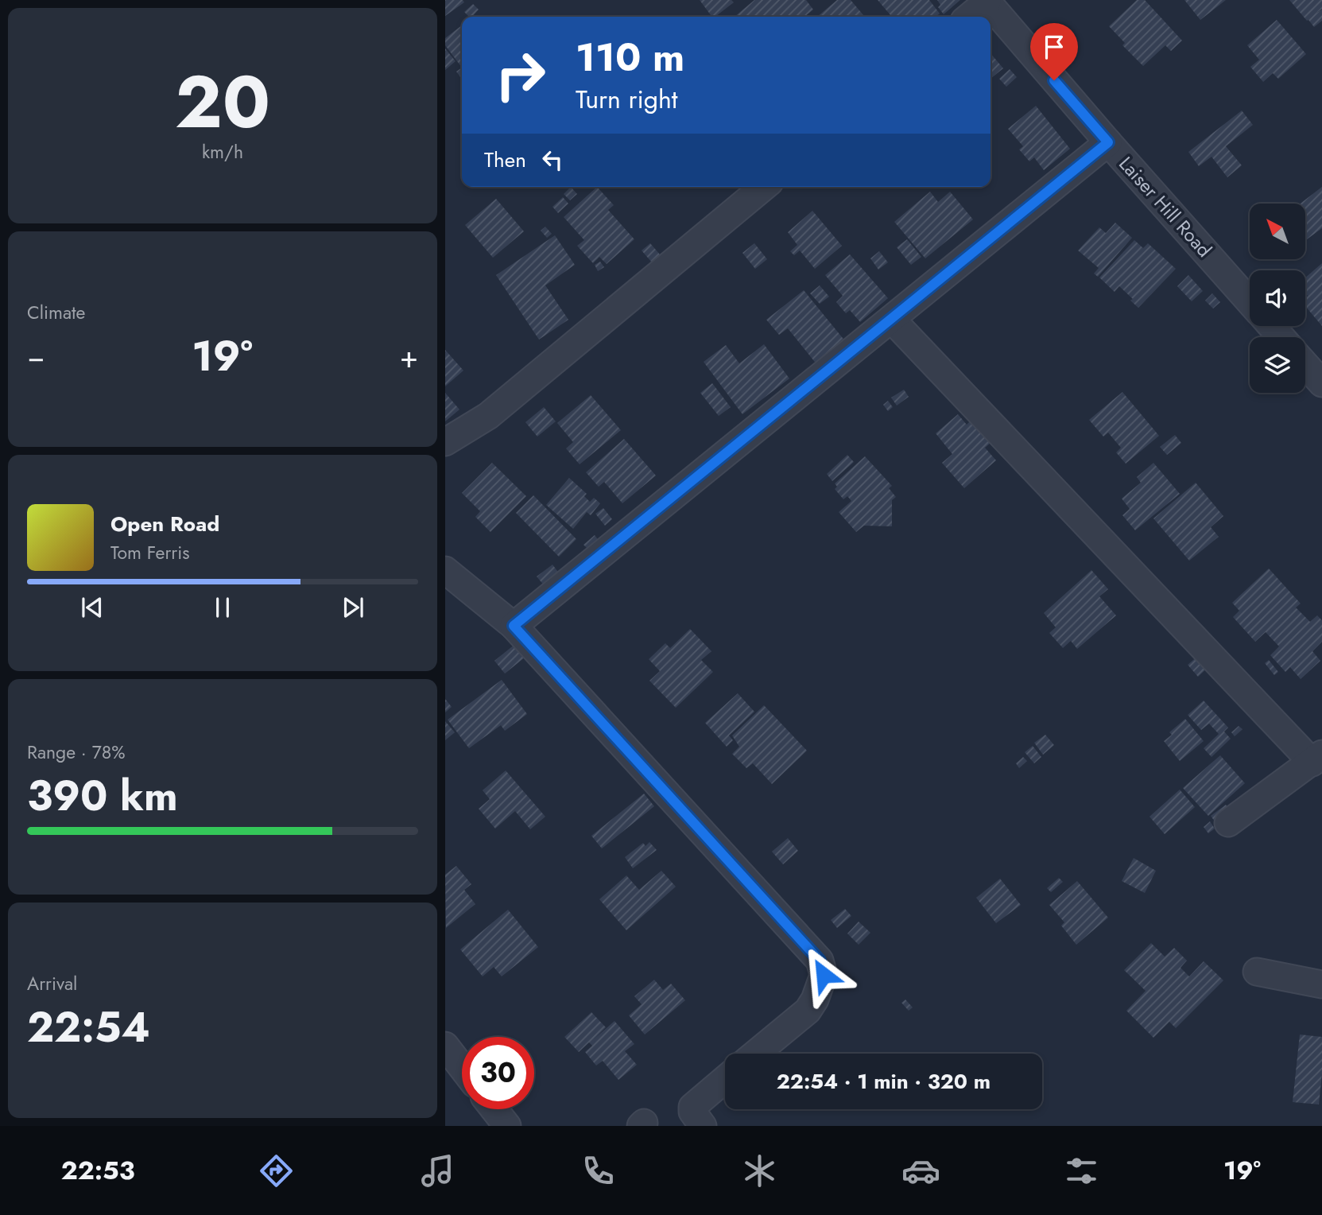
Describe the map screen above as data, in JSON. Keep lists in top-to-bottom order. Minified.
{"streets":{"street":["Laiser Hill Road"]},"north":"top left","page":{"tile":[["20","km/h"],"Climate",["Range · 78%","390 km"],["Arrival","22:54"]],"turn":["110 m","Turn right"],"then":"Then","heat":["−","19°","+"],"song":["Open Road","Tom Ferris"],"limit":"30","trip":"22:54 · 1 min · 320 m","tabs":["22:53","19°"]}}
